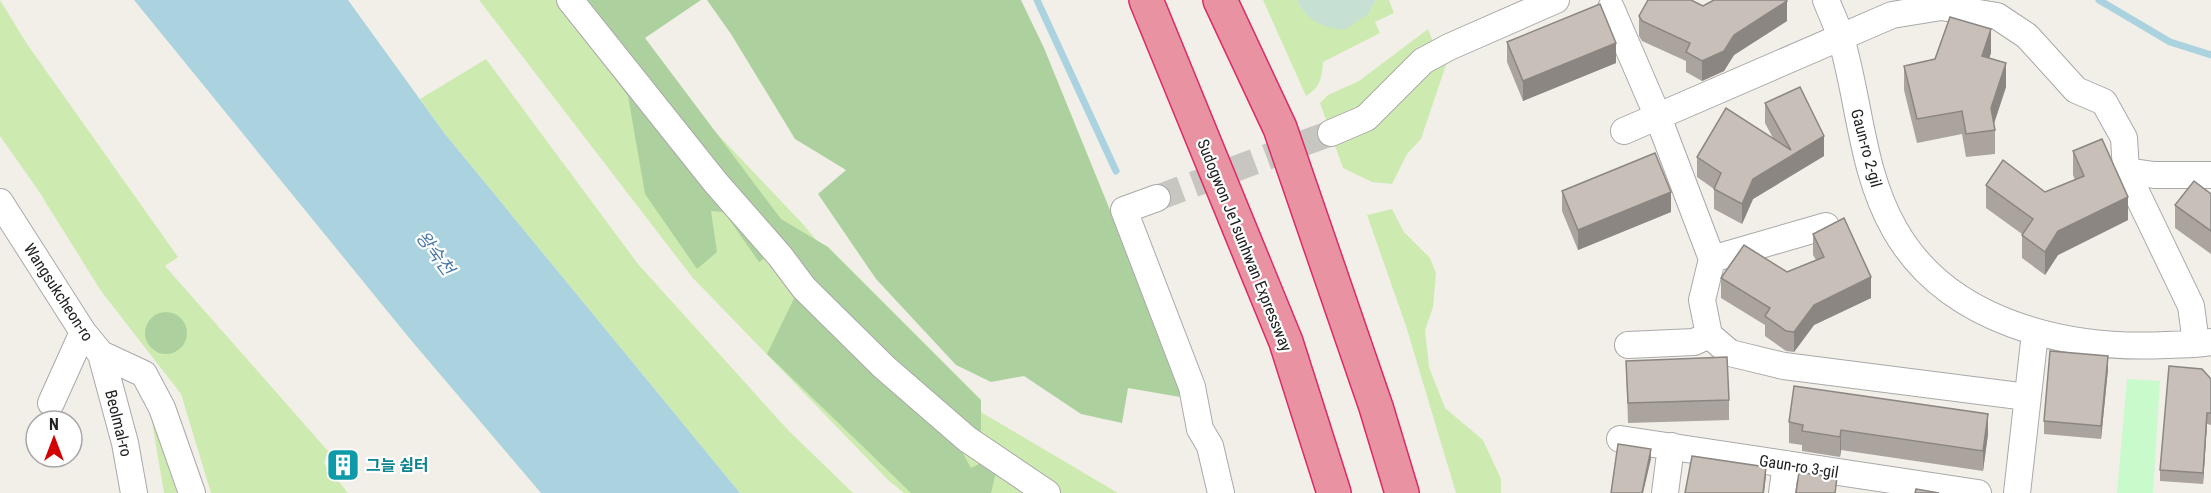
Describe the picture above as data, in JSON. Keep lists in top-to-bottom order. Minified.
{"streets":{"highway":["Sudogwon Je1sunhwan Expressway"],"street":["Gaun-ro 2-gil","Wangsukcheon-ro","Beolmal-ro","Gaun-ro 3-gil"]},"crossings":[["Wangsukcheon-ro","Beolmal-ro"]],"water":["왕숙천"],"places":{"building":["그늘 쉼터"]},"north":"top"}
